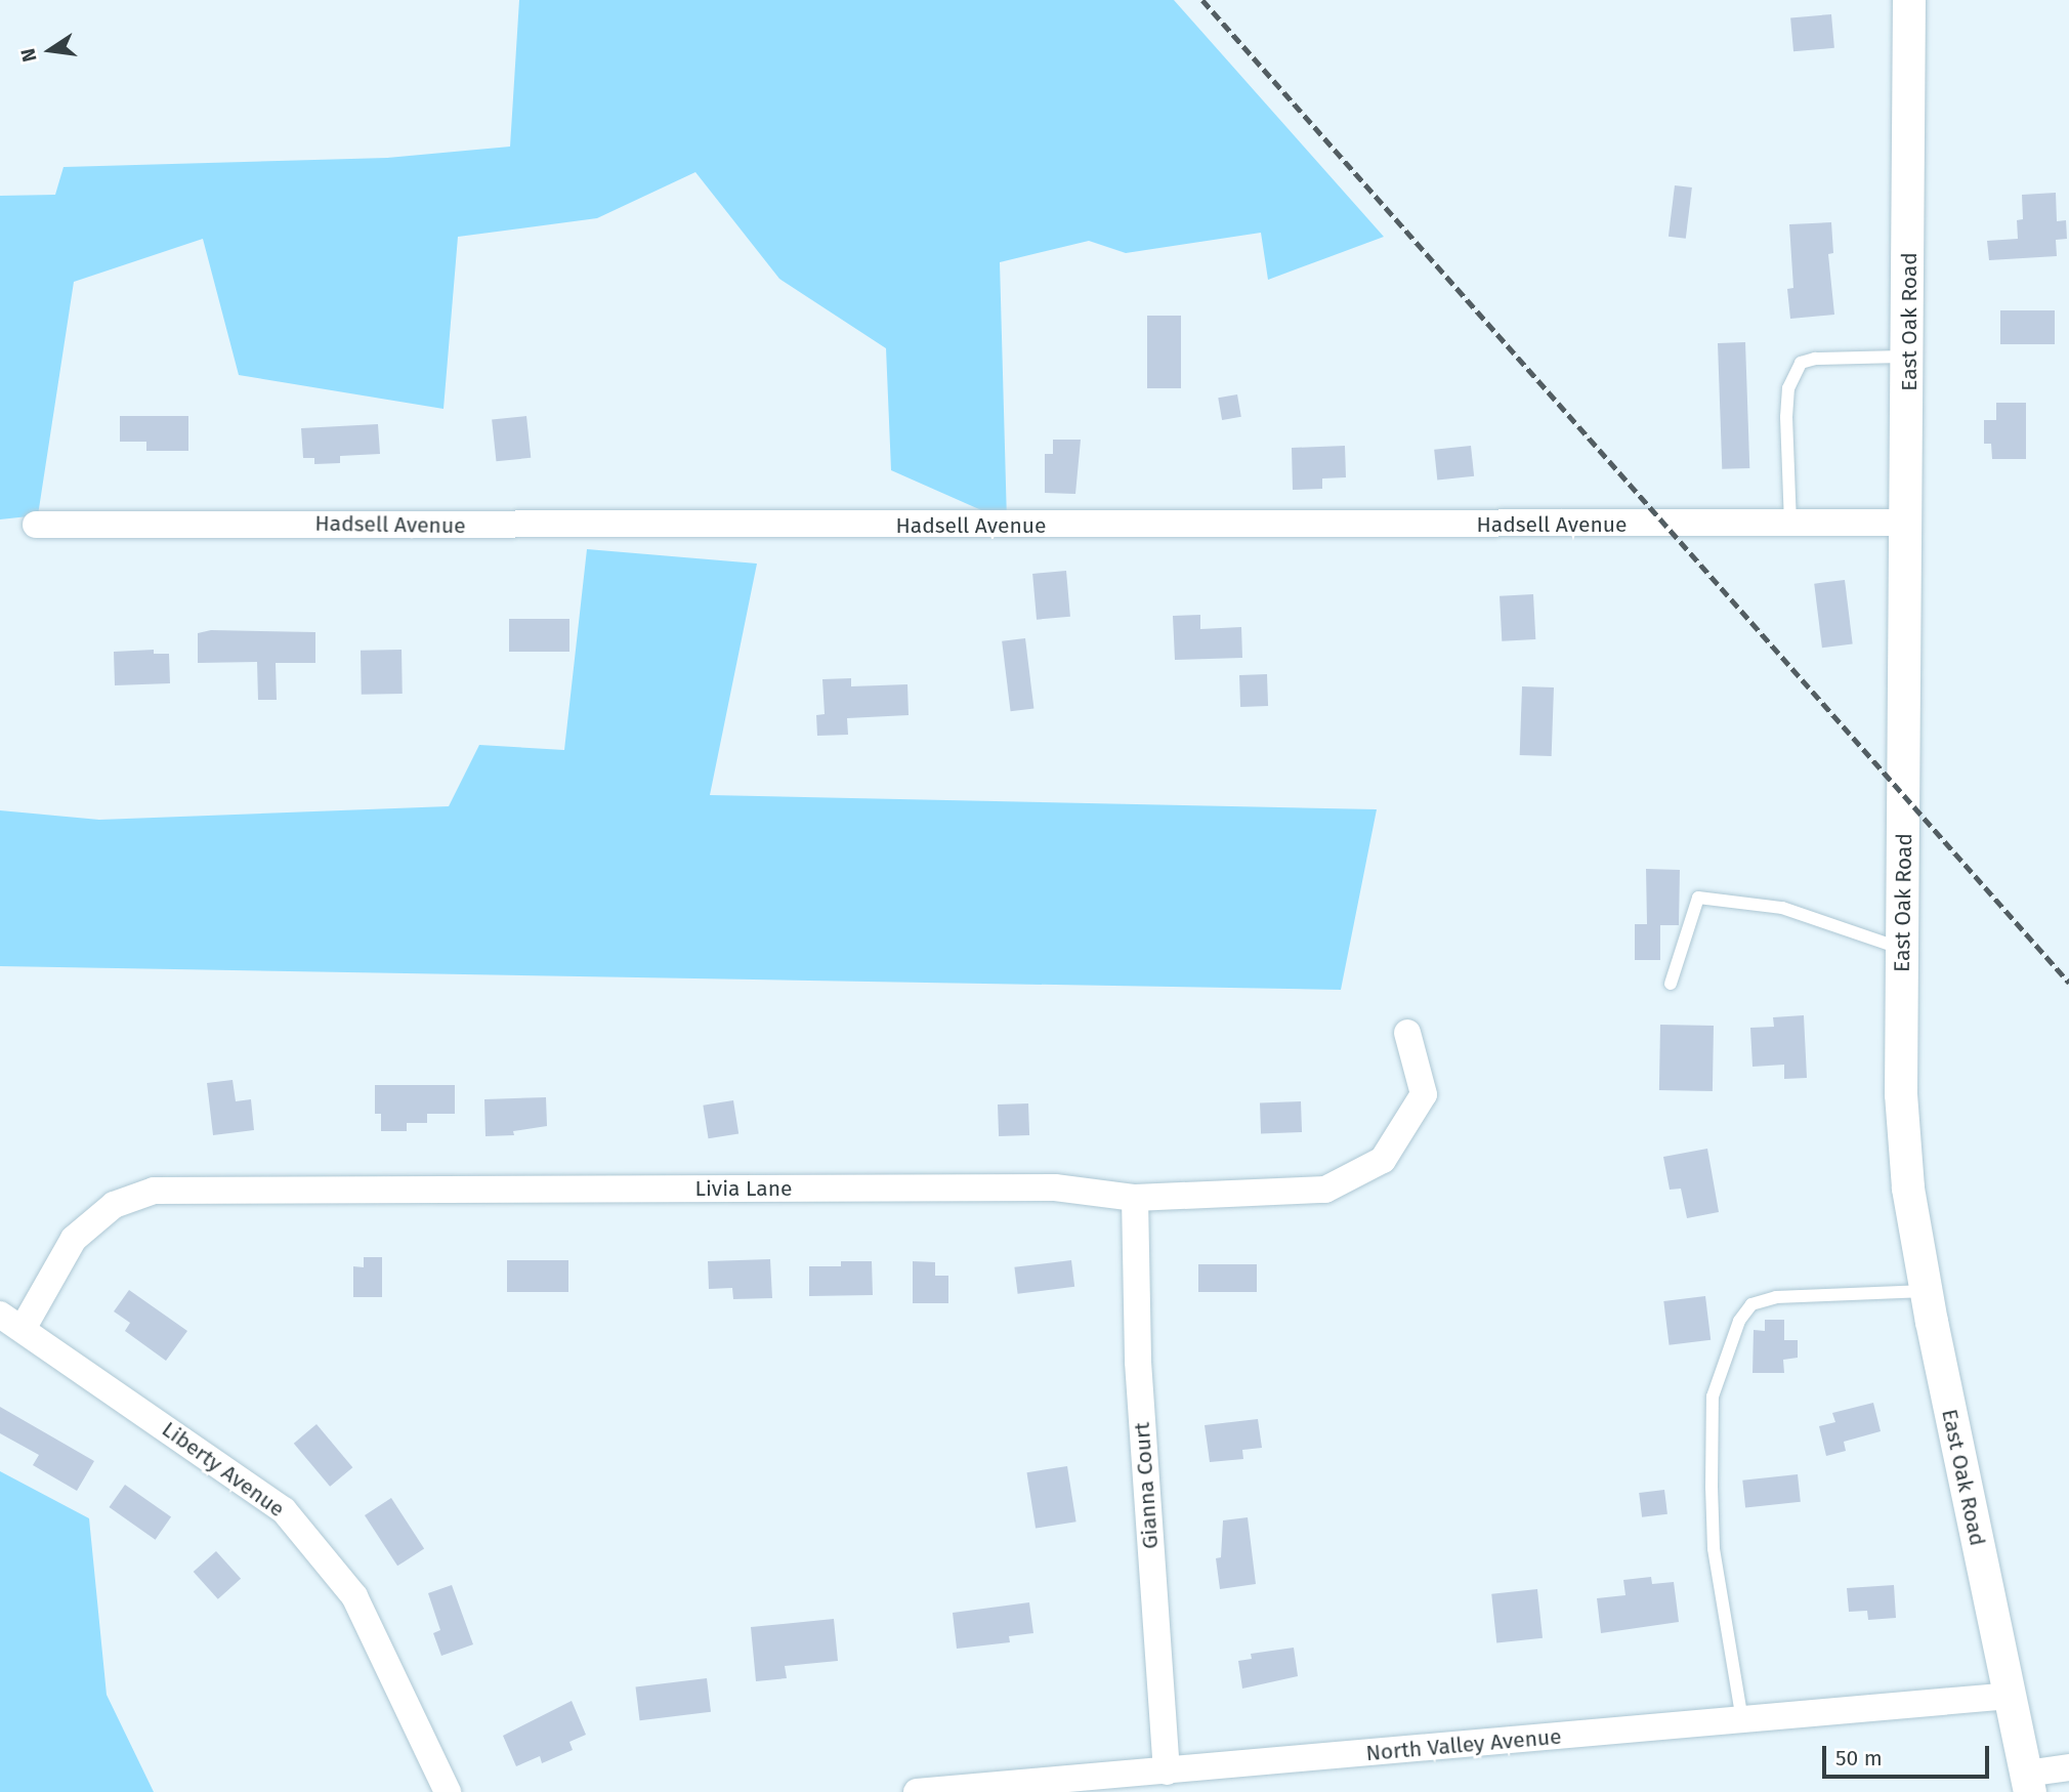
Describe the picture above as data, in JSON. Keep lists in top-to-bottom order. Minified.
{"streets":{"street":["East Oak Road","Hadsell Avenue","Livia Lane","Liberty Avenue","Gianna Court","North Valley Avenue"]},"crossings":[["East Oak Road","Hadsell Avenue"],["East Oak Road","North Valley Avenue"],["Livia Lane","Liberty Avenue"],["Livia Lane","Gianna Court"],["Gianna Court","North Valley Avenue"]],"scale_bar":"50 m","north":"left"}
